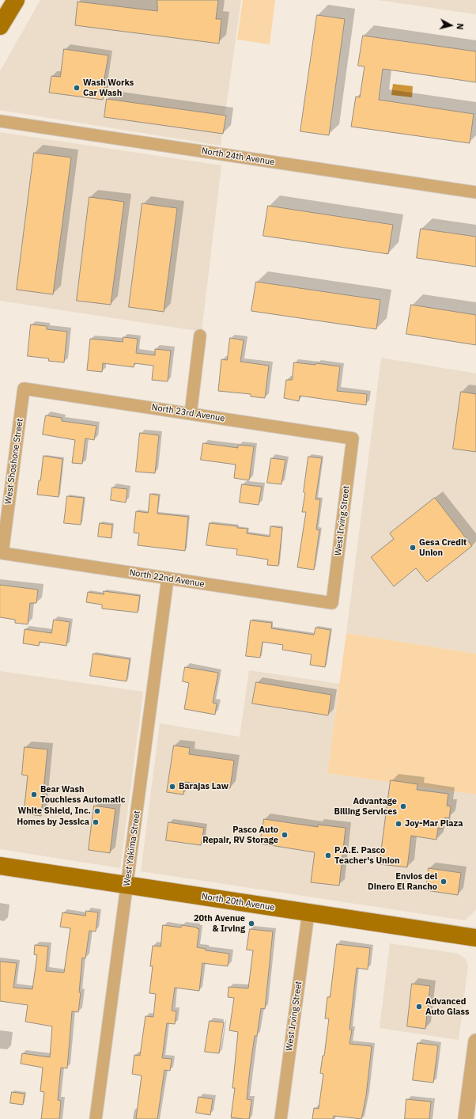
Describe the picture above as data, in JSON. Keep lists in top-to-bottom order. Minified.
{"streets":{"main road":["North 20th Avenue"],"street":["North 24th Avenue","North 23rd Avenue","West Shoshone Street","West Irving Street","North 22nd Avenue","West Yakima Street"]},"crossings":[["North 23rd Avenue","West Shoshone Street"],["North 23rd Avenue","West Irving Street"],["West Shoshone Street","North 22nd Avenue"],["West Irving Street","North 22nd Avenue"],["West Irving Street","North 20th Avenue"],["North 22nd Avenue","West Yakima Street"],["West Yakima Street","North 20th Avenue"]],"places":["Wash Works Car Wash","Gesa Credit Union","Barajas Law","Bear Wash Touchless Automatic","Advantage Billing Services","White Shield, Inc.","Homes by Jessica","Joy-Mar Plaza","Pasco Auto Repair, RV Storage","P.A.E. Pasco Teacher's Union","Envios del Dinero El Rancho","20th Avenue & Irving","Advanced Auto Glass"],"north":"right"}
